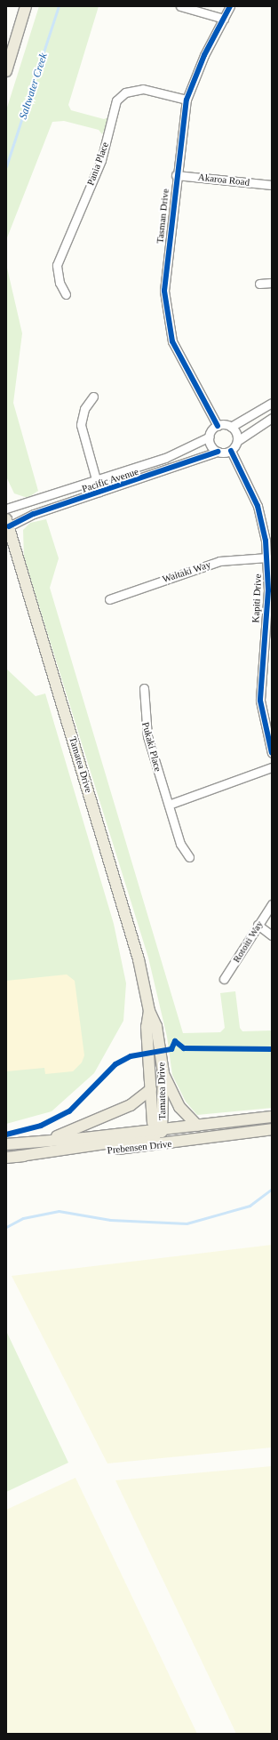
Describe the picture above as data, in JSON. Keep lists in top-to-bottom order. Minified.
{"streets":{"main road":["Tamatea Drive","Prebensen Drive"],"street":["Pania Place","Akaroa Road","Tasman Drive","Pacific Avenue","Waitaki Way","Kapiti Drive","Pukaki Place","Rotoiti Way"]},"crossings":[["Pania Place","Tasman Drive"],["Akaroa Road","Tasman Drive"],["Tasman Drive","Pacific Avenue"],["Tasman Drive","Kapiti Drive"],["Pacific Avenue","Kapiti Drive"],["Pacific Avenue","Tamatea Drive"],["Waitaki Way","Kapiti Drive"],["Tamatea Drive","Prebensen Drive"]],"water":["Saltwater Creek"]}
